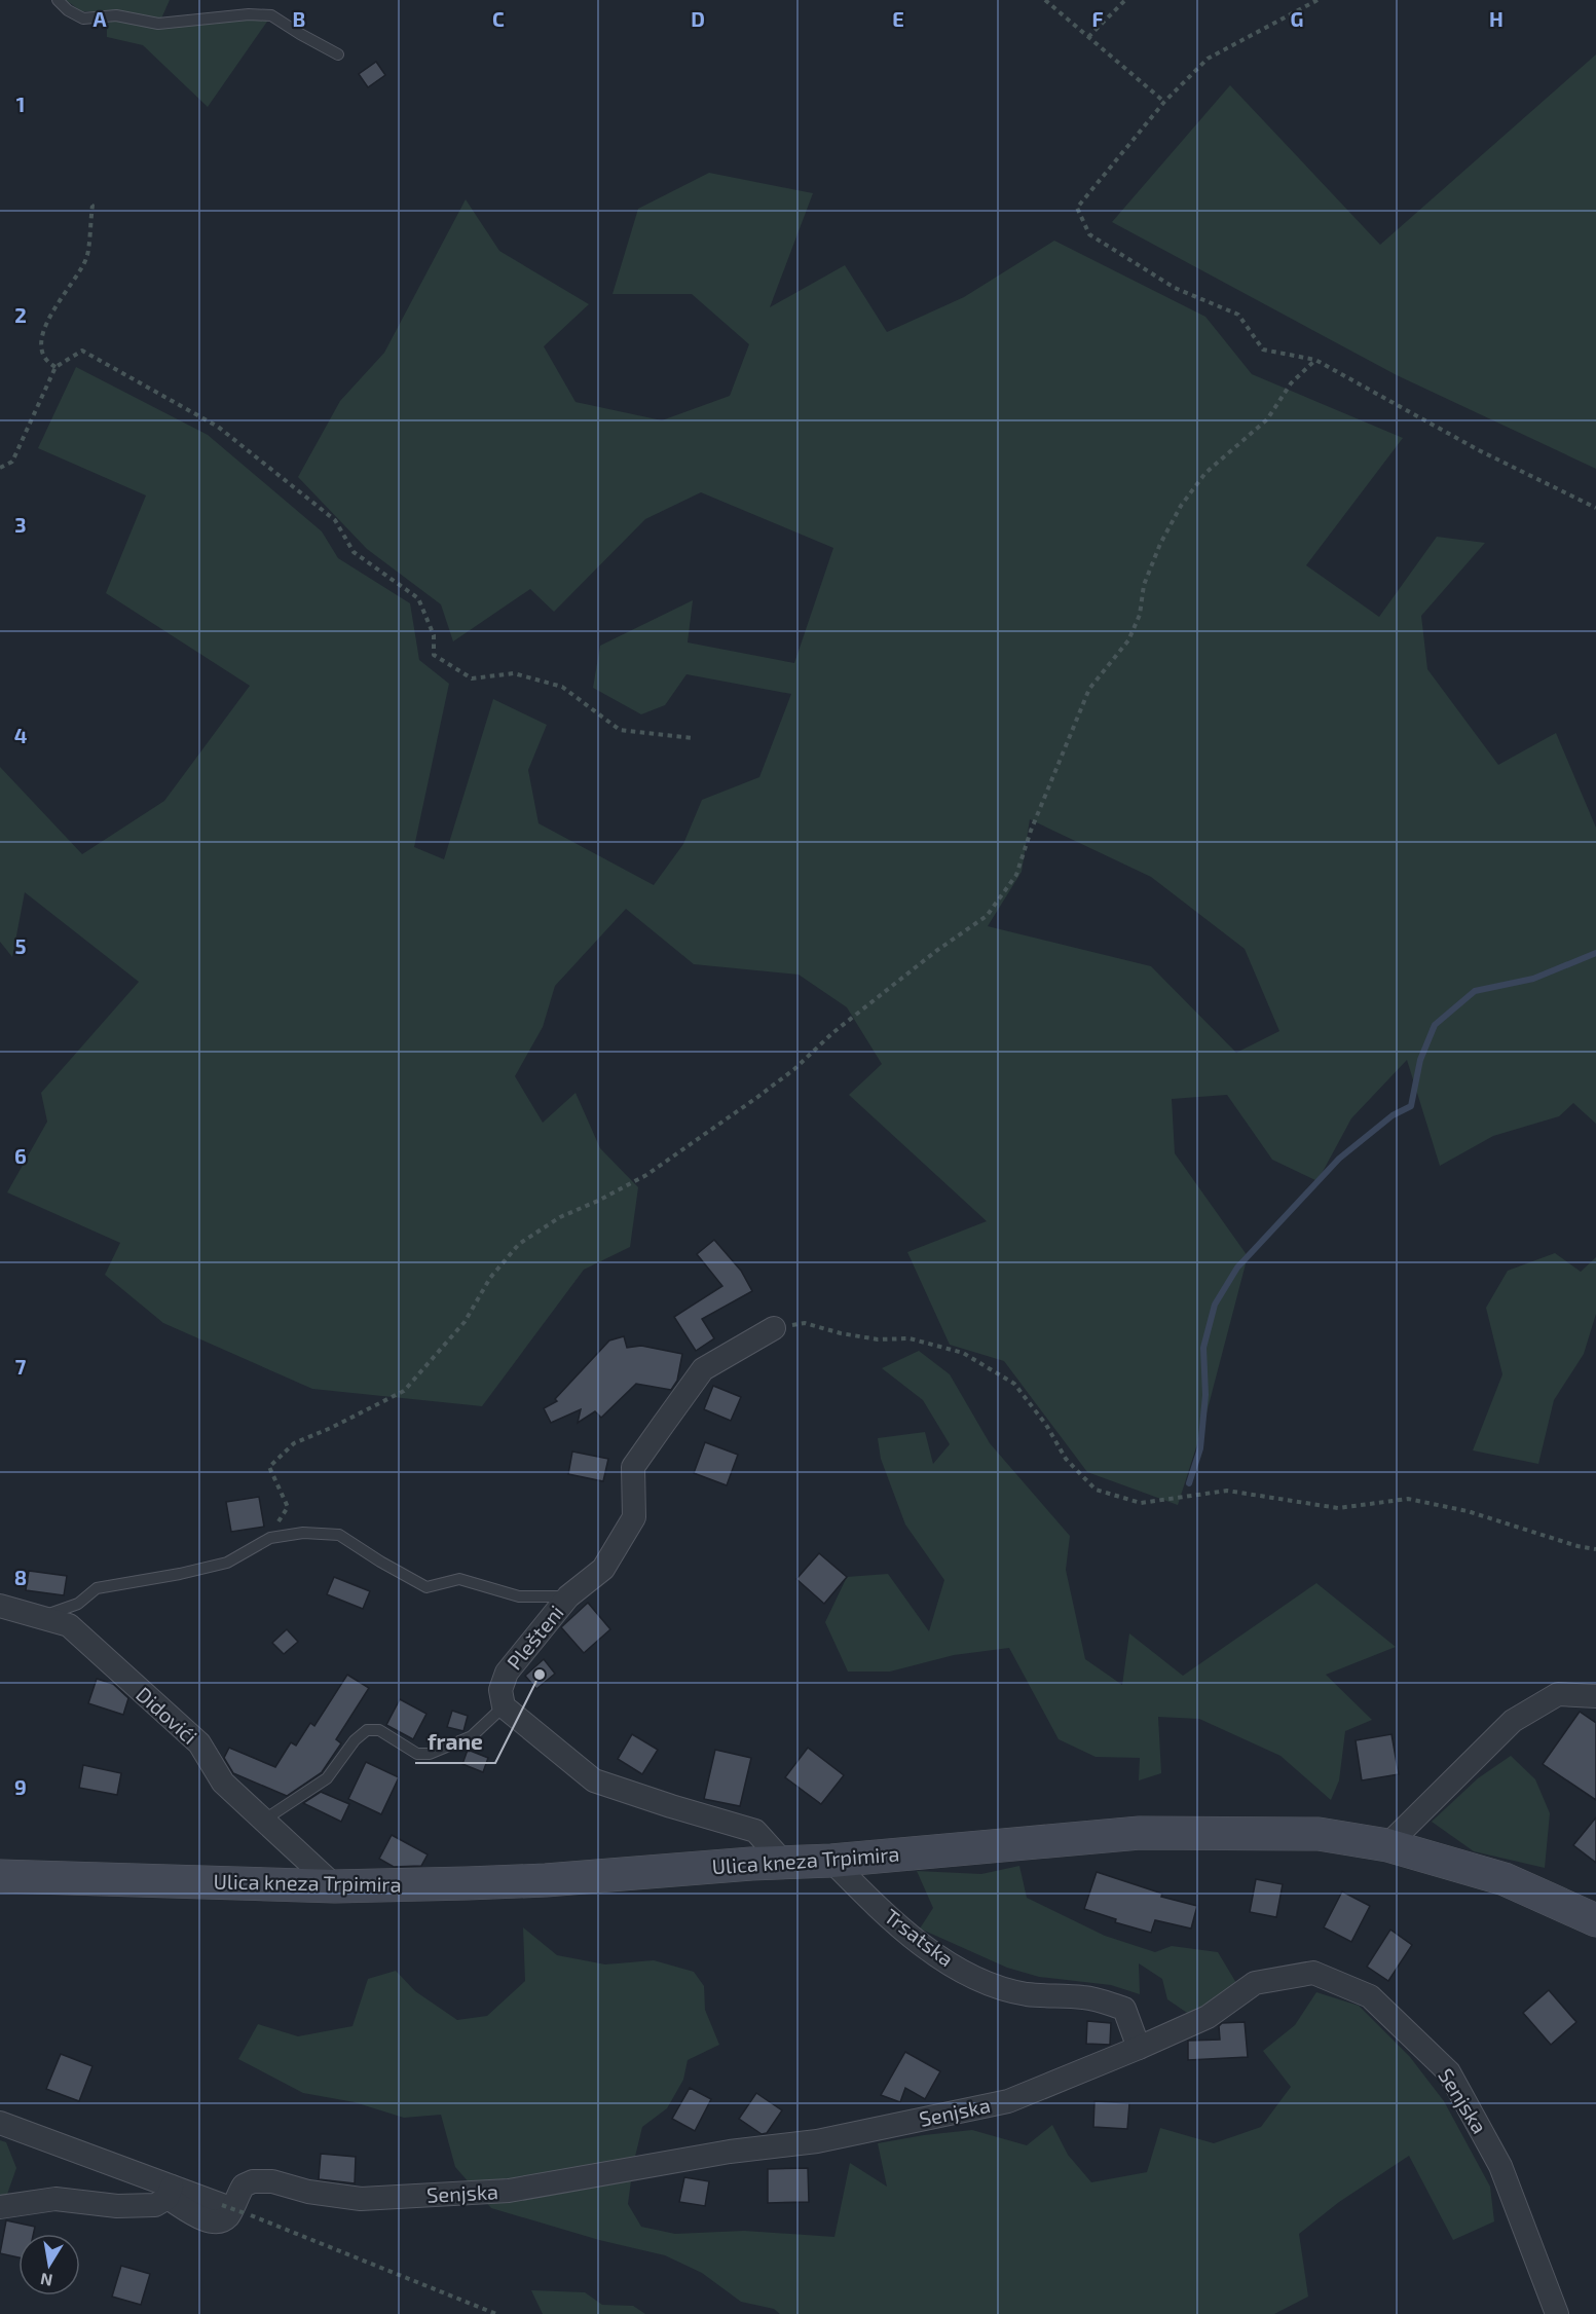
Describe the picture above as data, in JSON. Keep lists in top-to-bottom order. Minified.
{"streets":{"main road":["Ulica kneza Trpimira"],"street":["Plešteni","Didovići","Trsatska","Senjska"]},"crossings":[["Didovići","Ulica kneza Trpimira"],["Ulica kneza Trpimira","Trsatska"],["Trsatska","Senjska"]],"places":["frane"],"north":"bottom","grid":{"columns":["A","B","C","D","E","F","G","H"],"rows":["1","2","3","4","5","6","7","8","9"]}}
